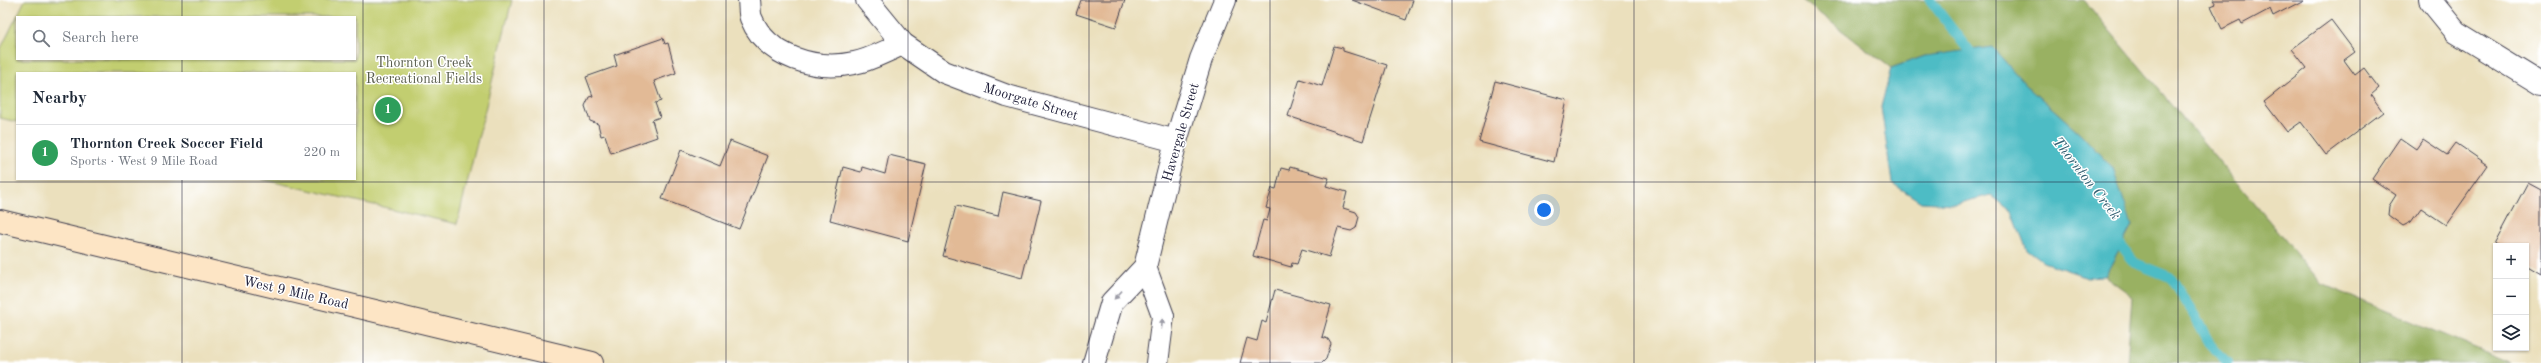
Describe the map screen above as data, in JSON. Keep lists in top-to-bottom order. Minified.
{"streets":{"street":["Moorgate Street","Havergale Street","West 9 Mile Road"]},"crossings":[["Moorgate Street","Havergale Street"]],"water":["Thornton Creek"],"parks":["Thornton Creek Recreational Fields"],"page":{"search":"Search here","heading":"Nearby","pins":"1","list":[{"mark":"1","name":"Thornton Creek Soccer Field","note":"Sports · West 9 Mile Road","value":"220 m"}],"map_buttons":["+","−"]}}
